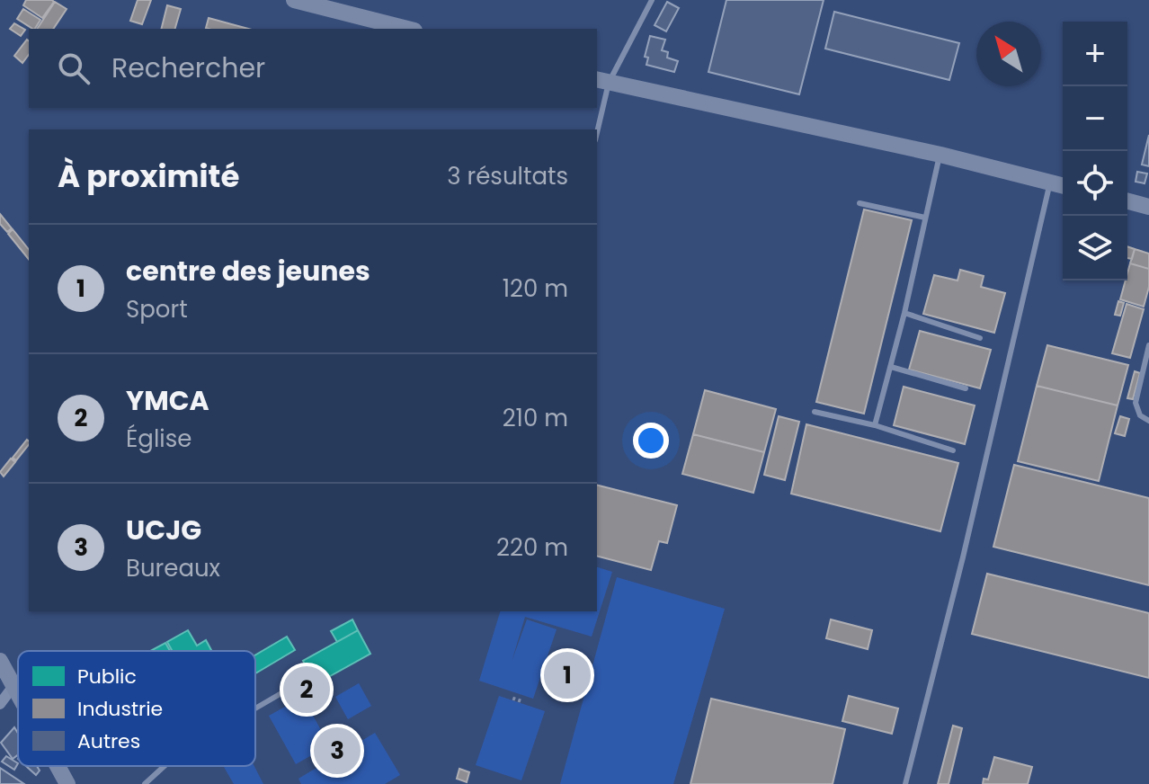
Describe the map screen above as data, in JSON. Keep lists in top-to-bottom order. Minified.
{"legend":["Public","Industrie","Autres"],"north":"top left","page":{"map_buttons":["+","−"],"search":"Rechercher","heading":["À proximité","3 résultats"],"list":[{"mark":"1","name":"centre des jeunes","note":"Sport","value":"120 m"},{"mark":"2","name":"YMCA","note":"Église","value":"210 m"},{"mark":"3","name":"UCJG","note":"Bureaux","value":"220 m"}],"pins":["1","2","3"]}}
